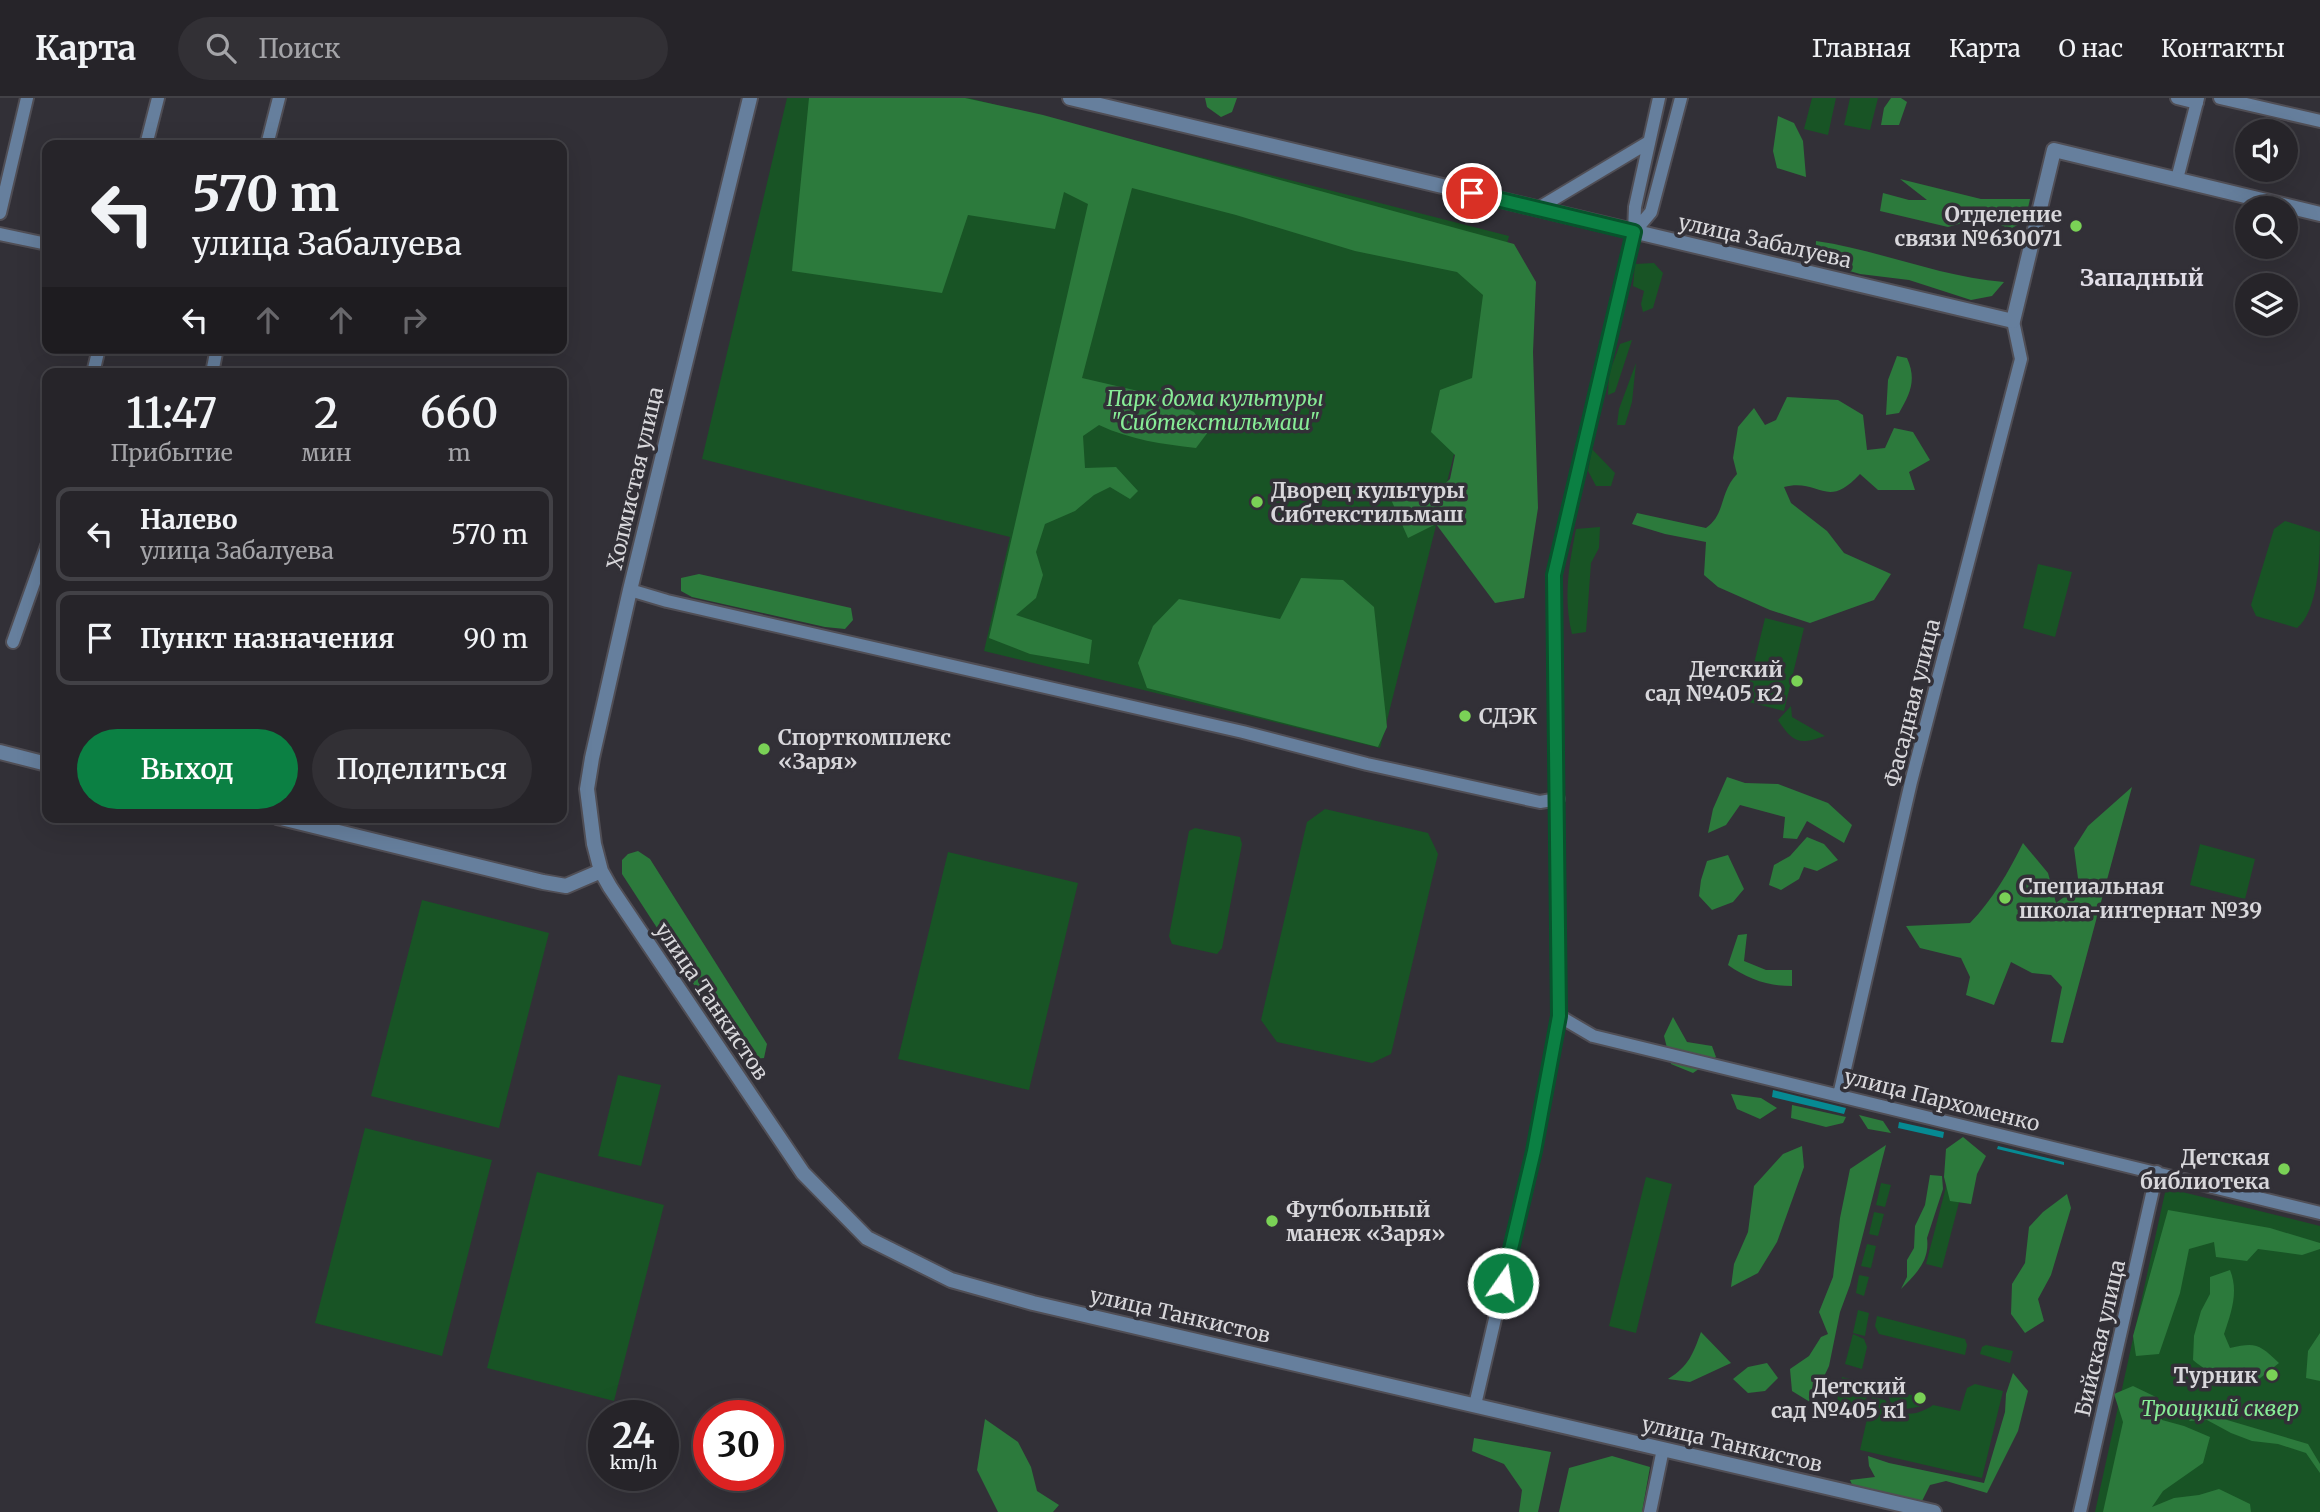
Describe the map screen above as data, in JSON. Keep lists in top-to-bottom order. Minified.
{"streets":{"street":["улица Забалуева","Холмистая улица","Фасадная улица","улица Танкистов","улица Пархоменко","Бийская улица"]},"crossings":[["улица Забалуева","Фасадная улица"],["Холмистая улица","улица Танкистов"],["Фасадная улица","улица Пархоменко"],["улица Пархоменко","Бийская улица"]],"districts":["Западный"],"parks":["Парк дома культуры \"Сибтекстильмаш\"","Троицкий сквер"],"places":["Отделение связи №630071","Дворец культуры Сибтекстильмаш","Детский сад №405 к2","СДЭК","Спорткомплекс «Заря»","Специальная школа-интернат №39","Детская библиотека","Футбольный манеж «Заря»","Турник","Детский сад №405 к1"],"page":{"header":"Карта","search":"Поиск","nav":["Главная","Карта","О нас","Контакты"],"turn":["570 m","улица Забалуева"],"eta":["11:47","Прибытие","2","мин","660","m"],"list":[{"name":"Налево","note":"улица Забалуева","value":"570 m"},{"name":"Пункт назначения","value":"90 m"}],"buttons":["Выход","Поделиться"],"speed":"24 km/h","limit":"30"}}
